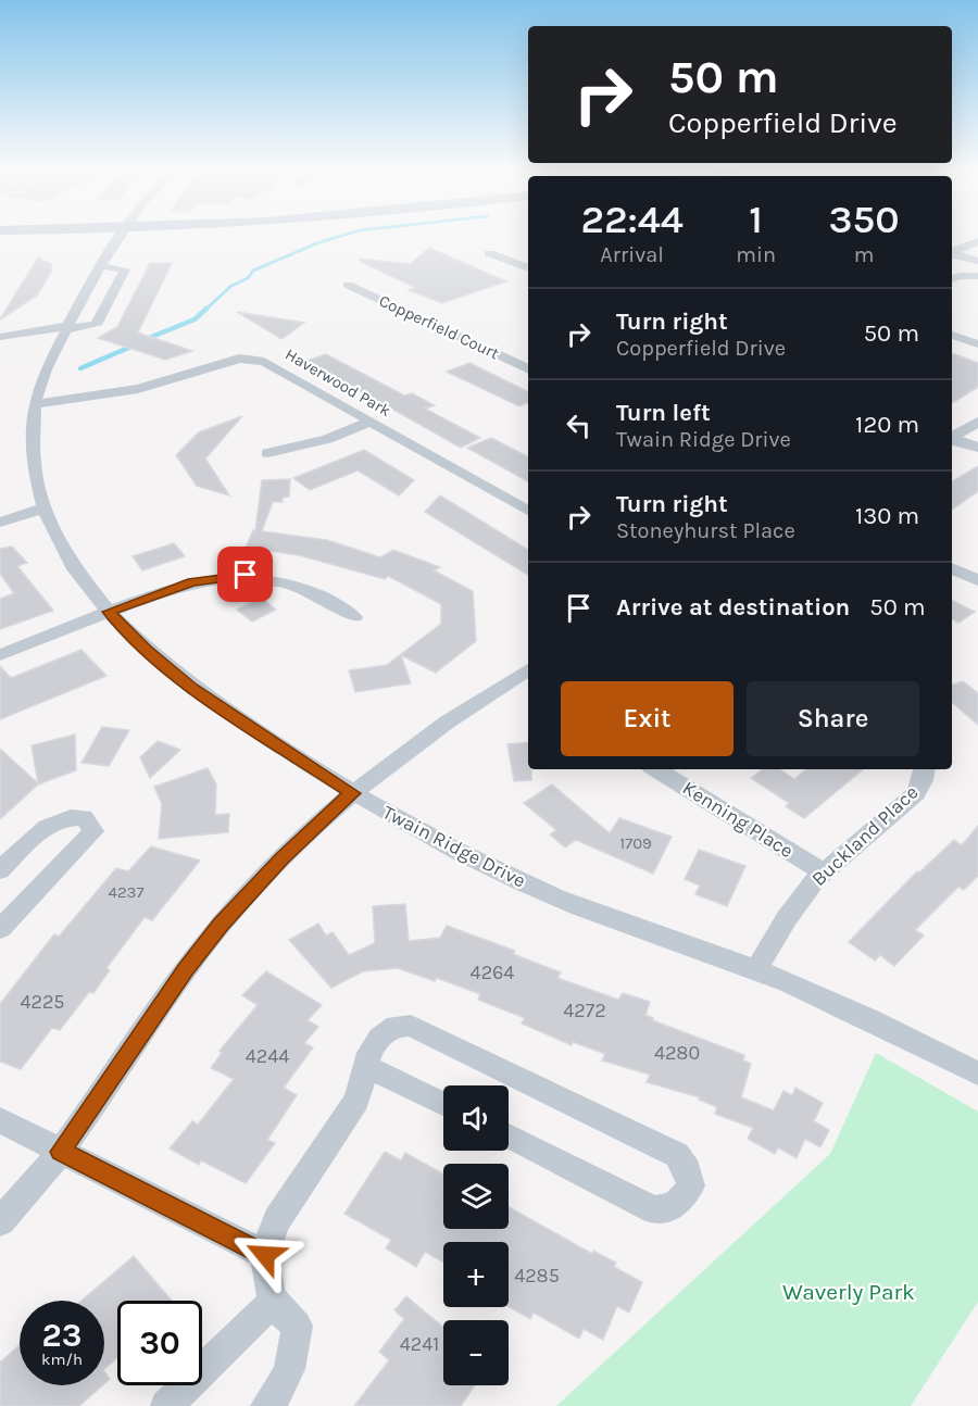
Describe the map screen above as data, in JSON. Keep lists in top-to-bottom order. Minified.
{"streets":{"street":["Copperfield Court","Haverwood Park","Kenning Place","Buckland Place","Twain Ridge Drive"]},"crossings":[["Haverwood Park","Twain Ridge Drive"],["Kenning Place","Buckland Place"],["Buckland Place","Twain Ridge Drive"]],"parks":["Waverly Park"],"house_numbers":["1709","4237","4264","4225","4272","4280","4244","4285","4241"],"page":{"turn":["50 m","Copperfield Drive"],"eta":["22:44","Arrival","1","min","350","m"],"list":[{"name":"Turn right","note":"Copperfield Drive","value":"50 m"},{"name":"Turn left","note":"Twain Ridge Drive","value":"120 m"},{"name":"Turn right","note":"Stoneyhurst Place","value":"130 m"},{"name":"Arrive at destination","value":"50 m"}],"buttons":["Exit","Share"],"map_buttons":["+","−"],"speed":"23 km/h","limit":"30"}}
